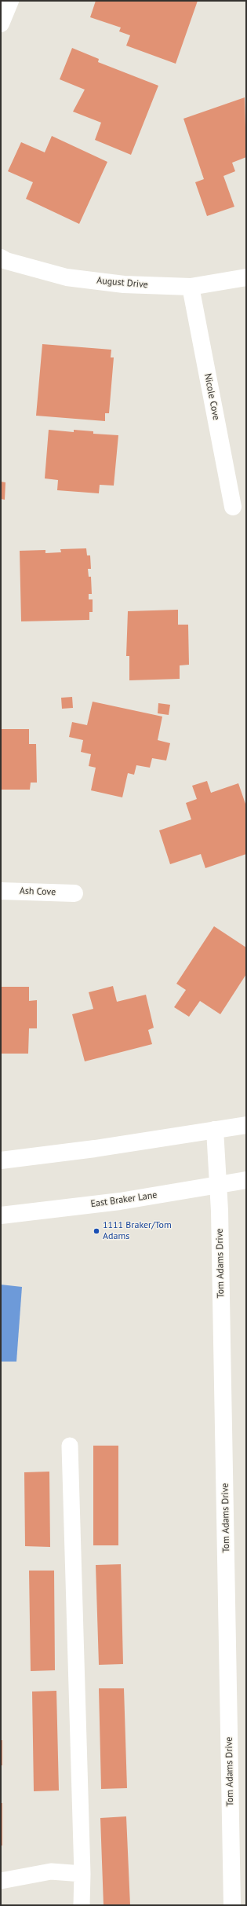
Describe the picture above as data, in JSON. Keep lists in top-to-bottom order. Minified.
{"streets":{"street":["August Drive","Nicole Cove","Ash Cove","East Braker Lane","Tom Adams Drive"]},"crossings":[["August Drive","Nicole Cove"],["East Braker Lane","Tom Adams Drive"]],"places":["1111 Braker/Tom Adams"]}
